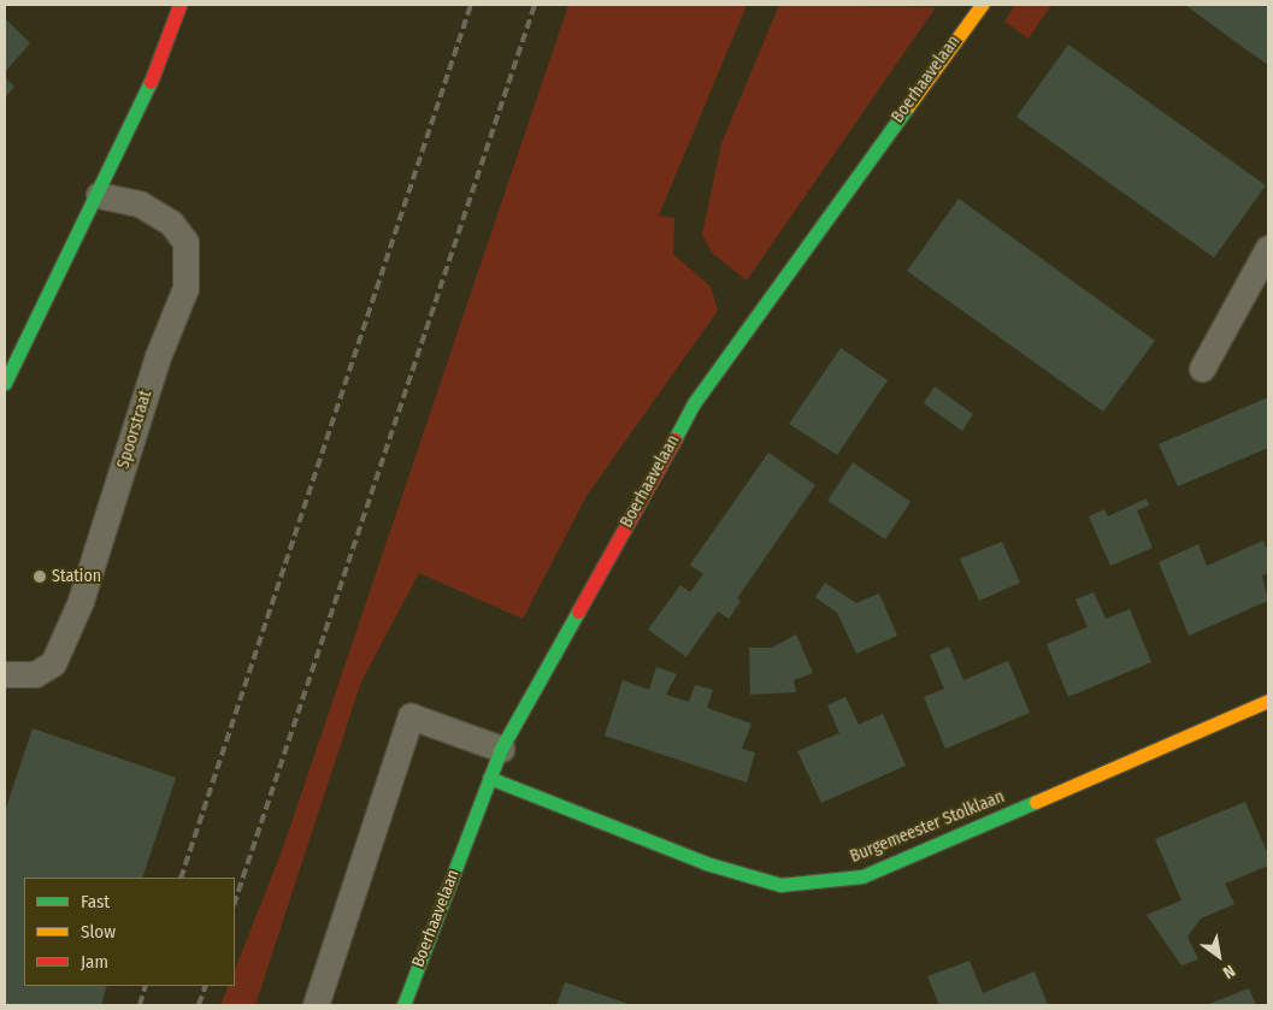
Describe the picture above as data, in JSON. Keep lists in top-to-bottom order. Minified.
{"streets":{"street":["Boerhaavelaan","Burgemeester Stolklaan"],"lane":["Spoorstraat"]},"crossings":[["Boerhaavelaan","Burgemeester Stolklaan"]],"places":["Station"],"legend":["Fast","Slow","Jam"],"north":"bottom right"}
